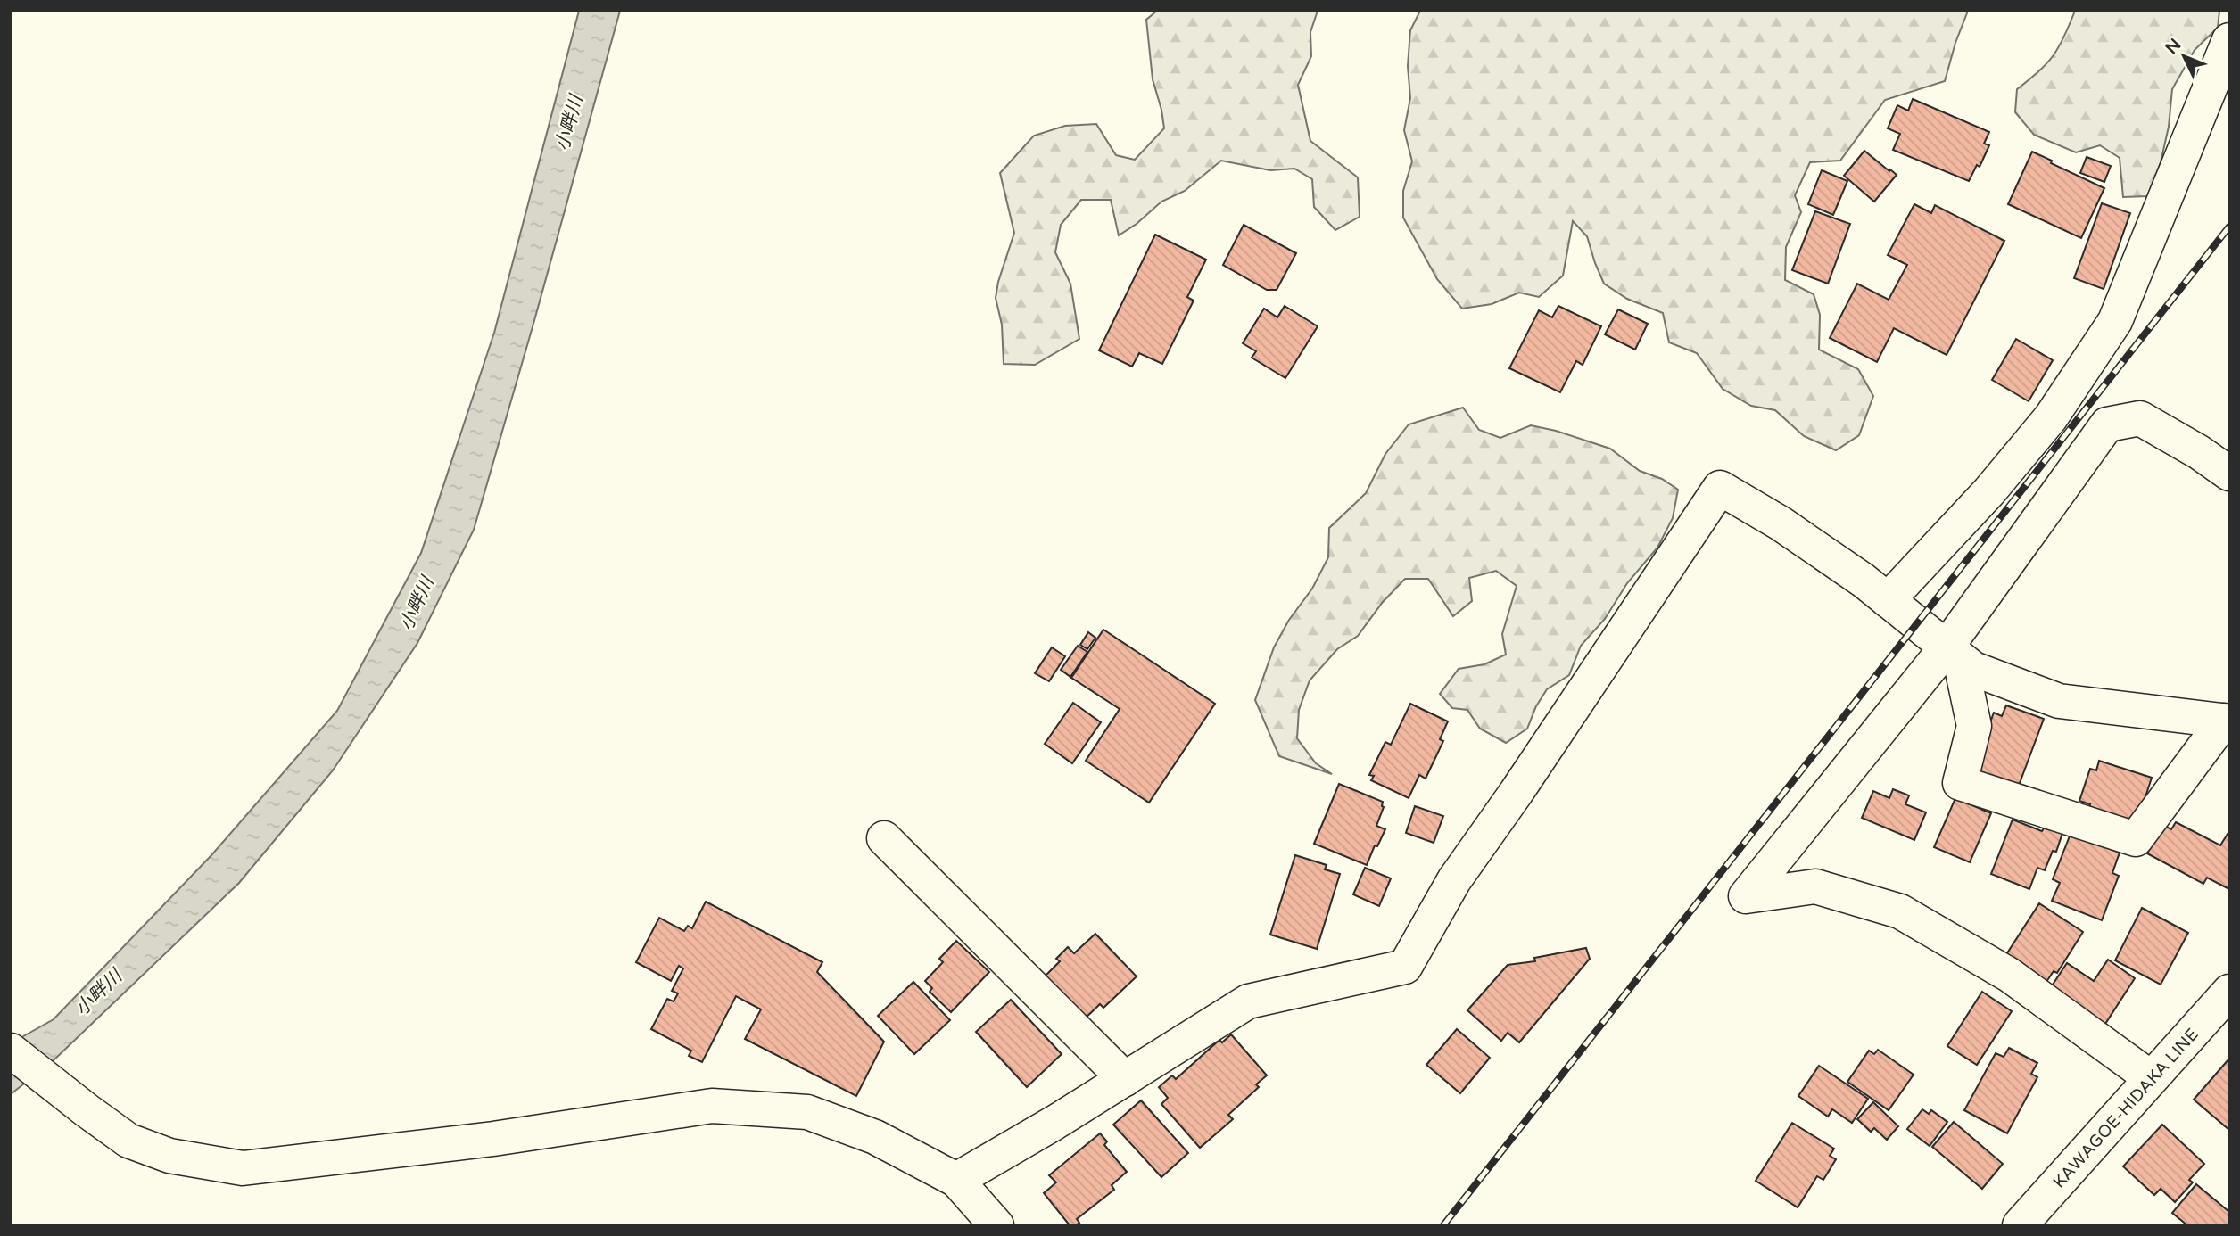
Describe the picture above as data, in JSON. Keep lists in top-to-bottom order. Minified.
{"streets":{"street":["KAWAGOE-HIDAKA LINE"]},"water":["小畔川"],"north":"top left"}
